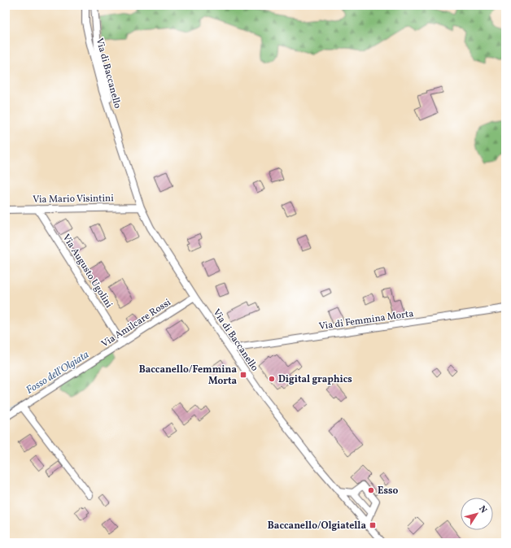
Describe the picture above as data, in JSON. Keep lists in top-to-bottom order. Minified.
{"streets":{"street":["Via di Baccanello","Via Mario Visintini","Via Augusto Ugolini","Via di Femmina Morta","Via Amilcare Rossi"]},"crossings":[["Via di Baccanello","Via Mario Visintini"],["Via di Baccanello","Via di Femmina Morta"],["Via di Baccanello","Via Amilcare Rossi"],["Via Mario Visintini","Via Augusto Ugolini"],["Via Augusto Ugolini","Via Amilcare Rossi"]],"water":["Fosso dell'Olgiata"],"places":{"transit":["Baccanello/Femmina Morta","Baccanello/Olgiatella"],"other":["Digital graphics","Esso"]},"north":"top right"}
